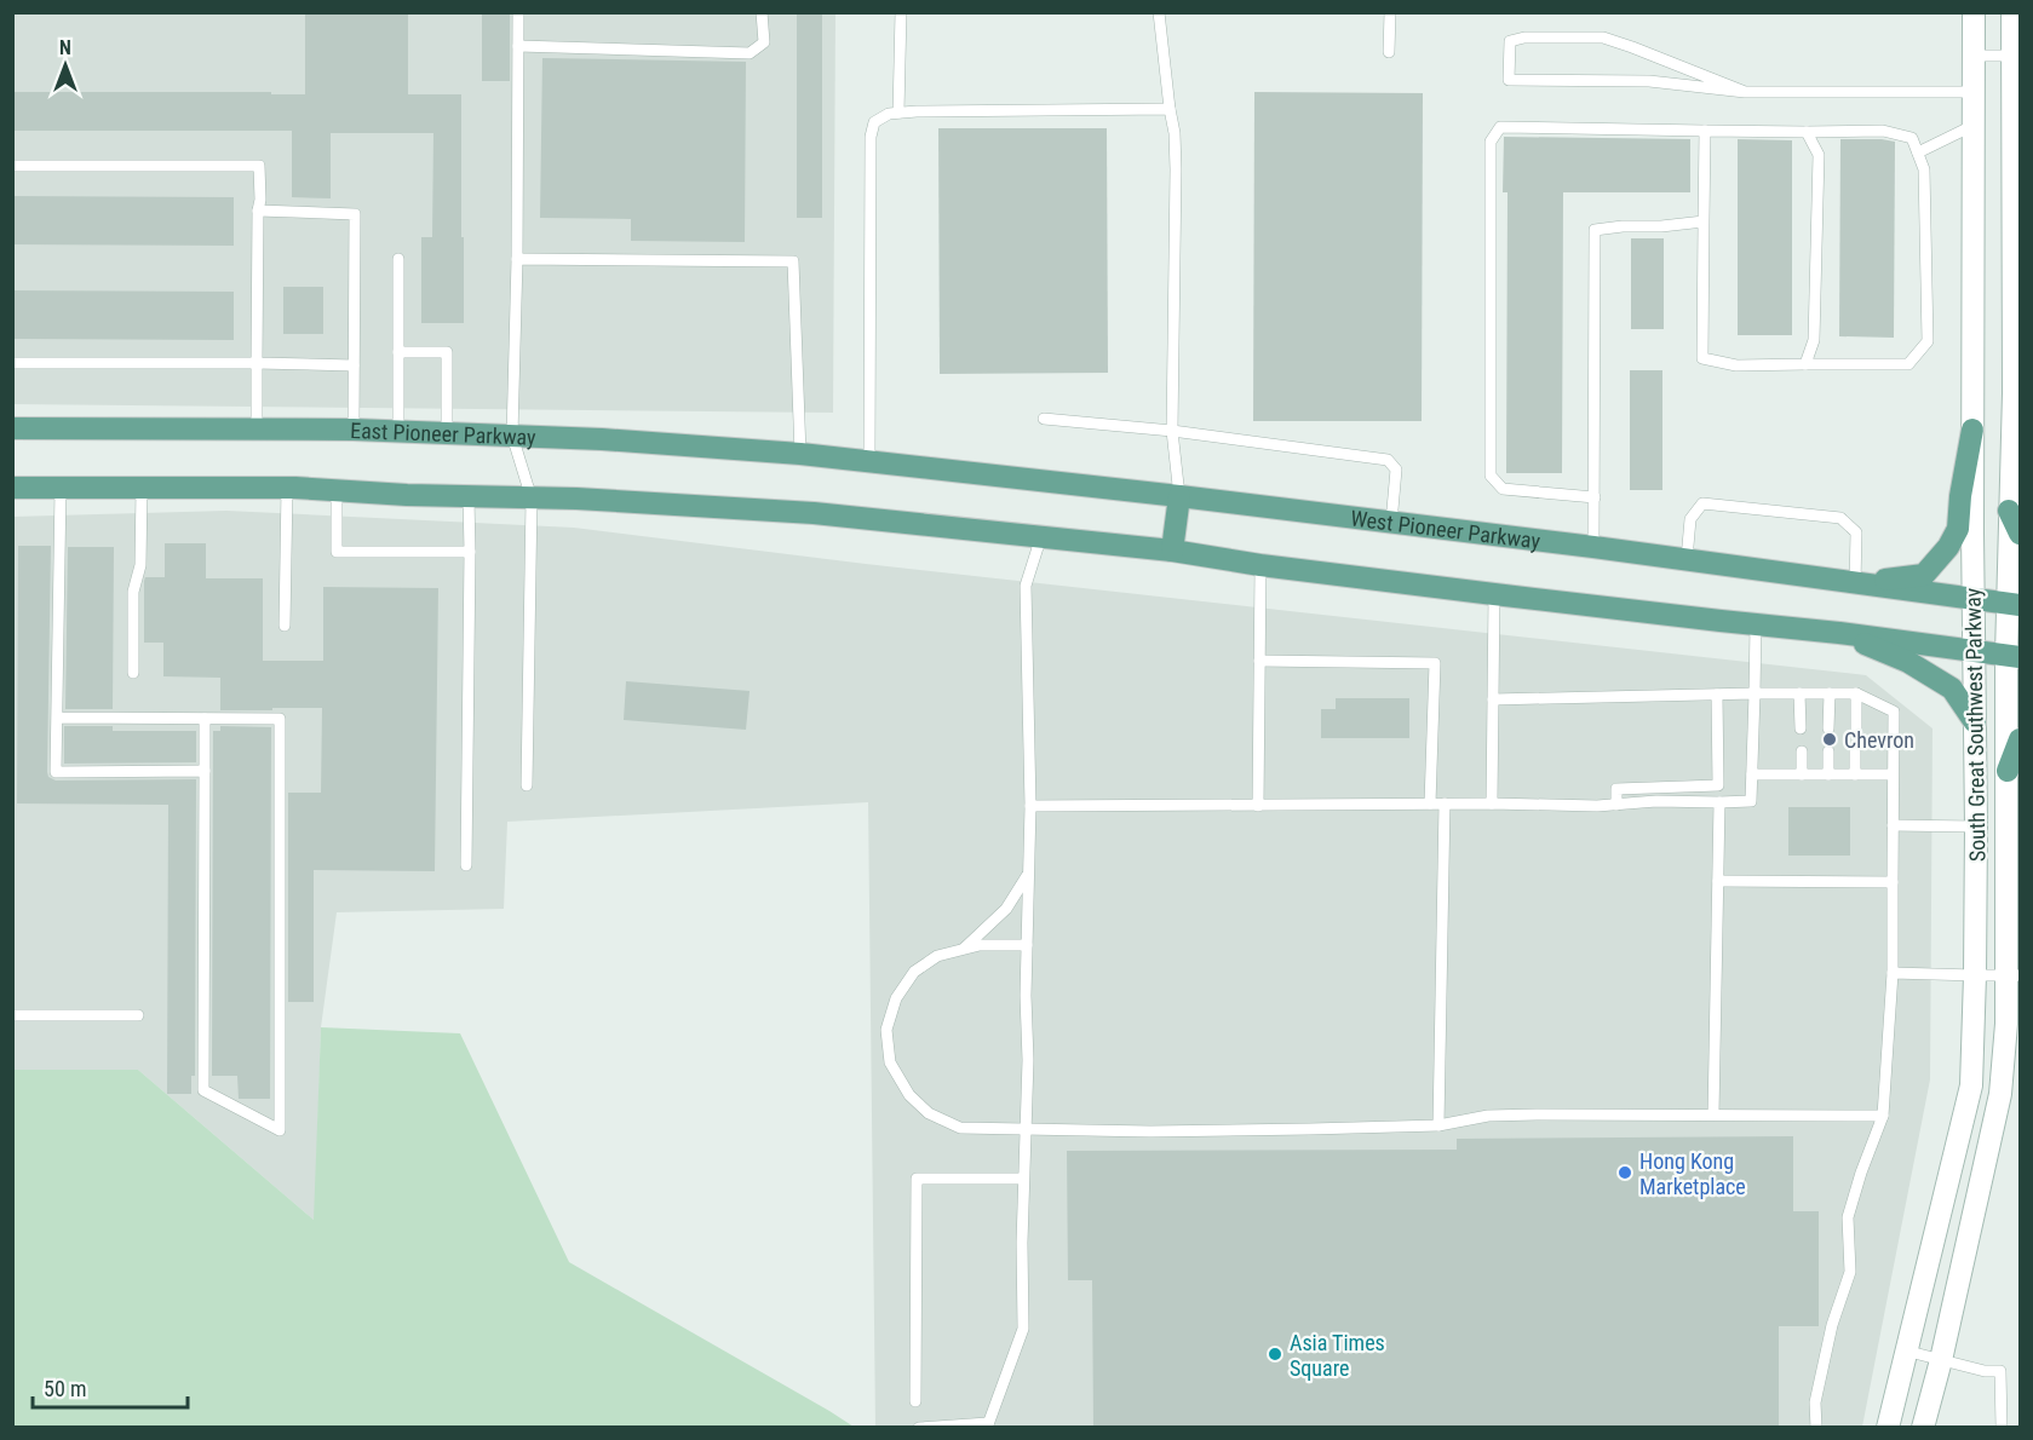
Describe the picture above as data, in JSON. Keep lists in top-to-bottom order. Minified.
{"streets":{"main road":["East Pioneer Parkway","West Pioneer Parkway","South Great Southwest Parkway"]},"crossings":[["East Pioneer Parkway","West Pioneer Parkway"],["West Pioneer Parkway","South Great Southwest Parkway"]],"places":["Chevron","Hong Kong Marketplace","Asia Times Square"],"scale_bar":"50 m","north":"top"}
